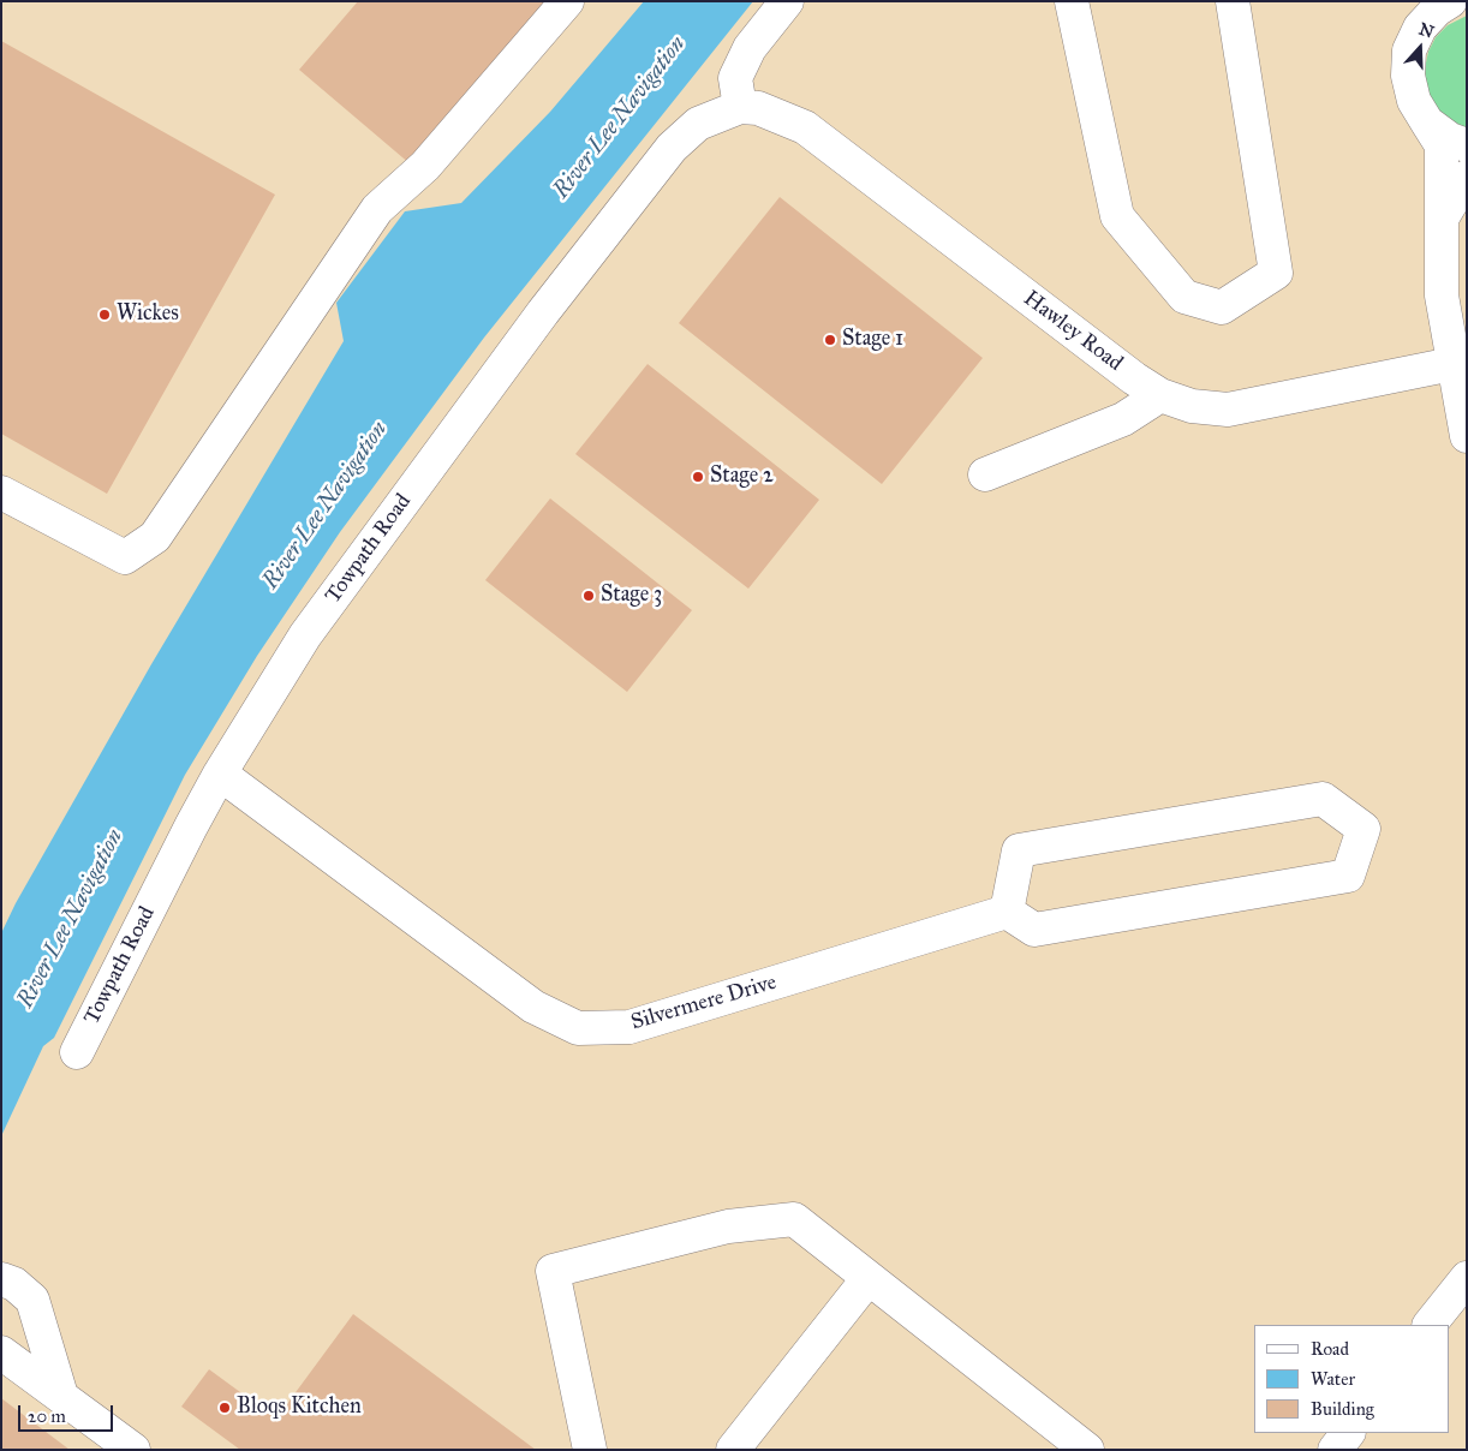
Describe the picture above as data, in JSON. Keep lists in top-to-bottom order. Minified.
{"streets":{"street":["Hawley Road","Towpath Road","Silvermere Drive"]},"crossings":[["Hawley Road","Towpath Road"],["Towpath Road","Silvermere Drive"]],"water":["River Lee Navigation"],"places":["Wickes","Stage 1","Stage 2","Stage 3","Bloqs Kitchen"],"legend":["Road","Water","Building"],"scale_bar":"20 m","north":"top"}
